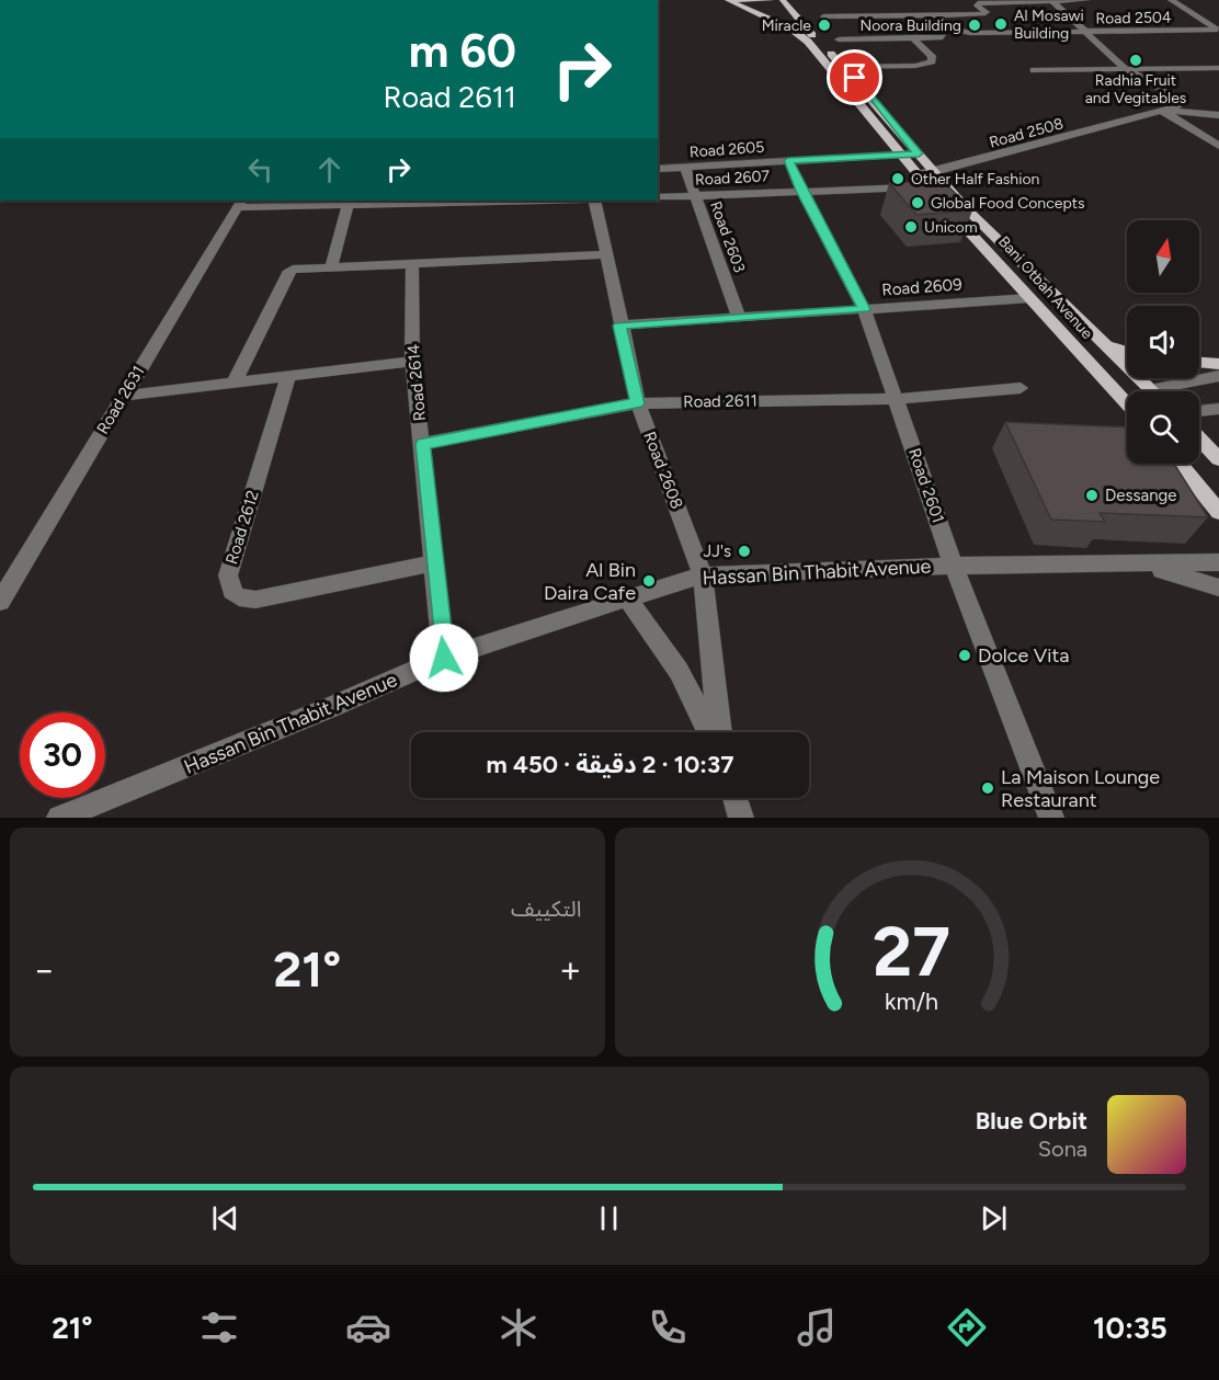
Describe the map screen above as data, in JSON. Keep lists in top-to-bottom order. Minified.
{"streets":{"main road":["Bani Otbah Avenue"],"street":["Road 2504","Road 2508","Road 2605","Road 2607","Road 2603","Road 2609","Road 2614","Road 2631","Road 2611","Road 2608","Road 2601","Road 2612","Hassan Bin Thabit Avenue"]},"crossings":[["Road 2508","Bani Otbah Avenue"],["Road 2605","Road 2603"],["Road 2605","Bani Otbah Avenue"],["Road 2605","Road 2601"],["Road 2607","Road 2603"],["Road 2607","Bani Otbah Avenue"],["Road 2607","Road 2601"],["Road 2603","Road 2609"],["Road 2609","Bani Otbah Avenue"],["Road 2609","Road 2608"],["Road 2609","Road 2601"],["Road 2614","Road 2611"],["Road 2614","Road 2612"],["Road 2614","Hassan Bin Thabit Avenue"],["Road 2611","Road 2608"],["Road 2611","Road 2601"],["Road 2608","Hassan Bin Thabit Avenue"],["Road 2601","Hassan Bin Thabit Avenue"]],"places":["Al Mosawi Building","Miracle","Noora Building","Radhia Fruit and Vegitables","Other Half Fashion","Global Food Concepts","Unicom","Dessange","JJ's","Al Bin Daira Cafe","Dolce Vita","La Maison Lounge Restaurant"],"north":"top","page":{"turn":["60 m","Road 2611"],"limit":"30","trip":"10:37 · 2 دقيقة · 450 m","tile":"التكييف","heat":["−","21°","+"],"song":["Blue Orbit","Sona"],"tabs":["10:35","21°"],"gauge":["27","km/h"]}}
